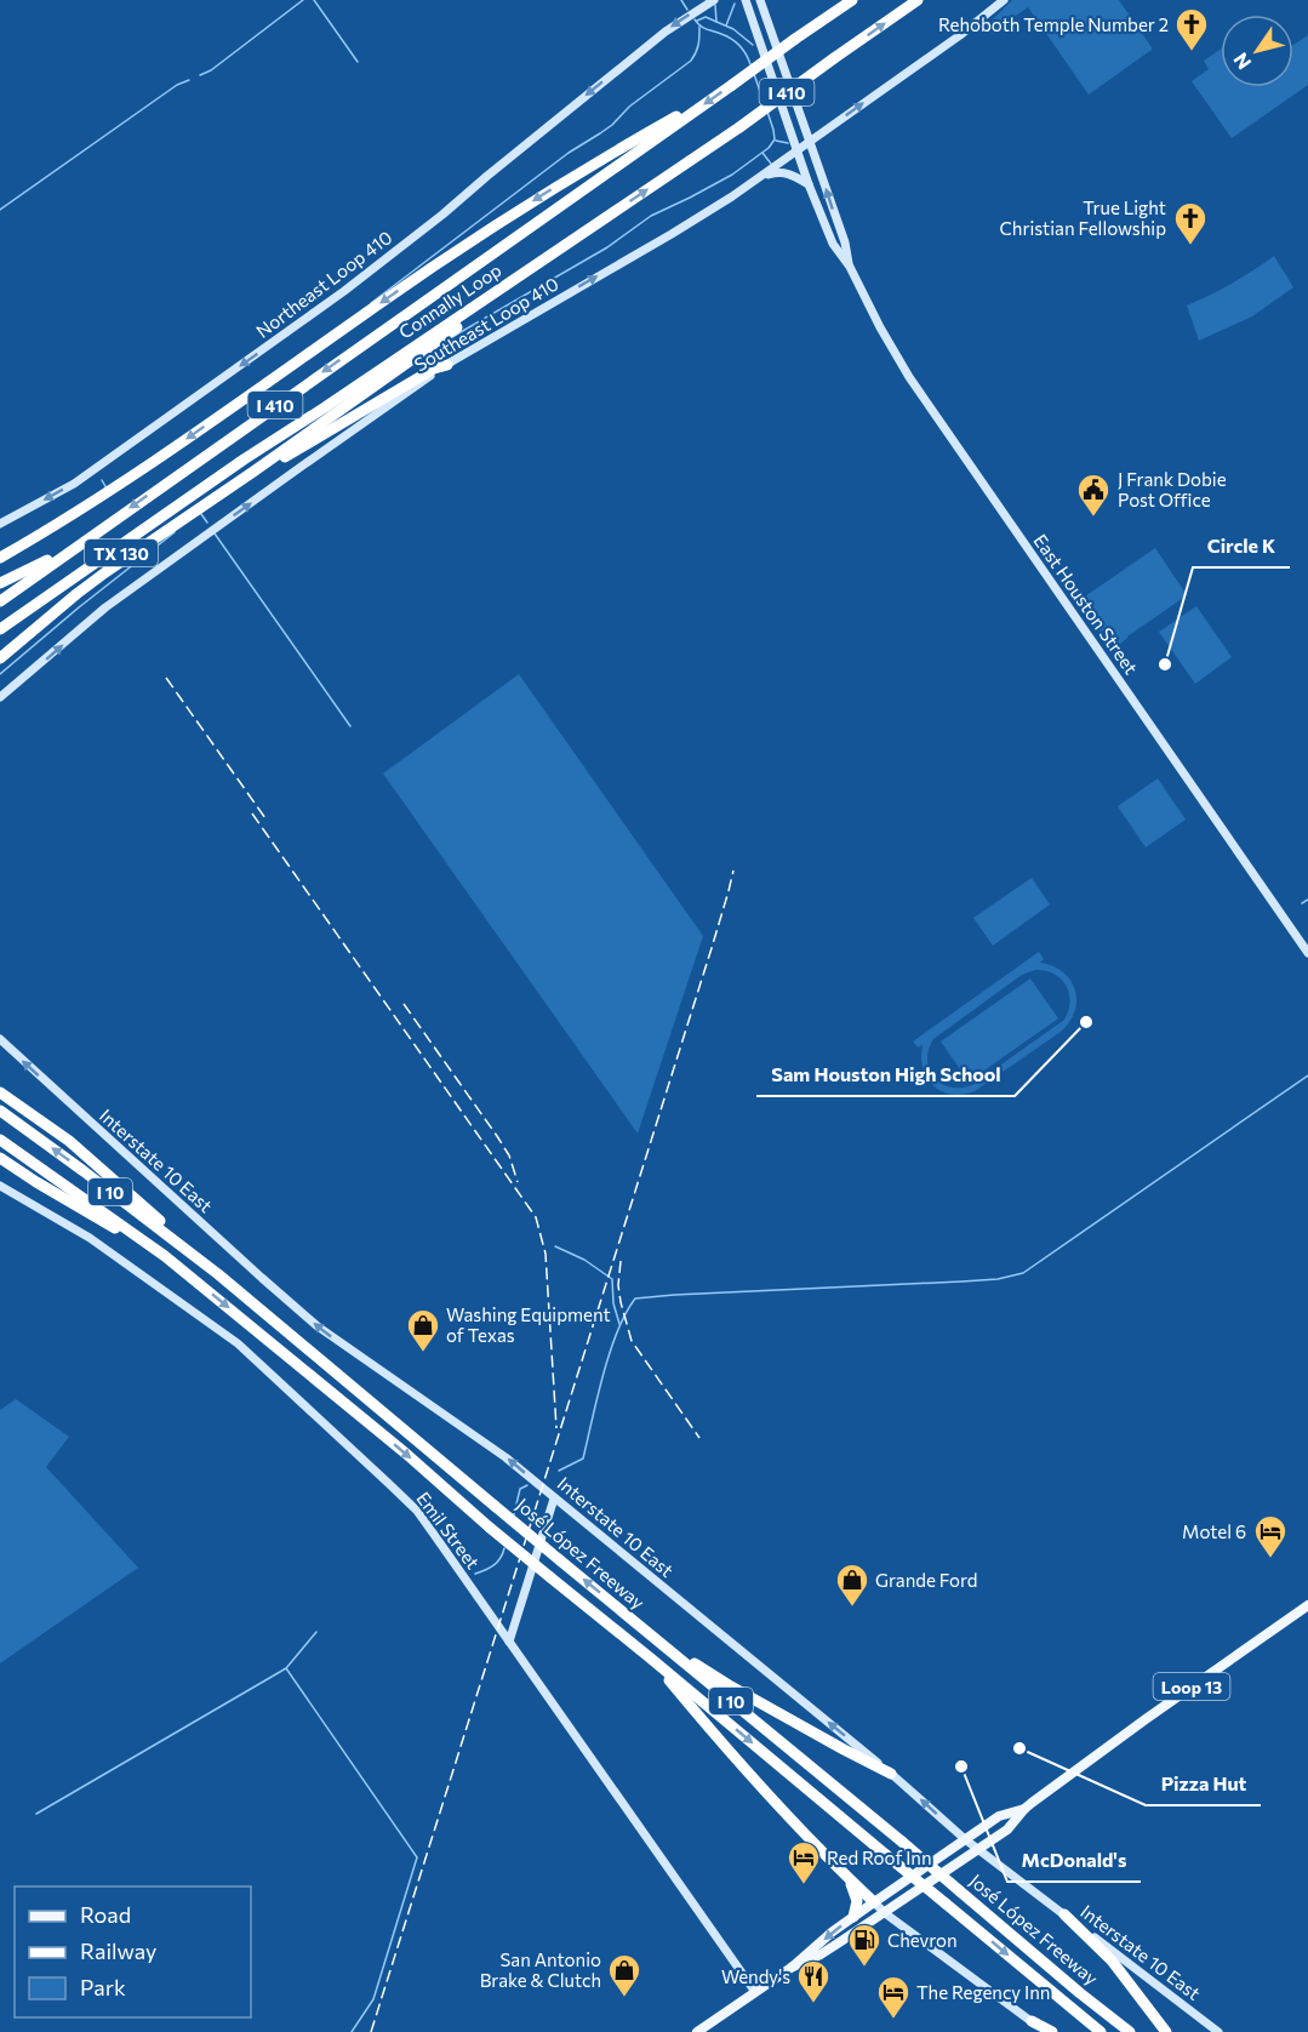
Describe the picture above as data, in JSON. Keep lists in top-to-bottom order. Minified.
{"streets":{"highway":["I 410","Connally Loop","TX 130","I 10","José López Freeway"],"main road":["Northeast Loop 410","Southeast Loop 410","East Houston Street","Interstate 10 East","Emil Street","Loop 13"]},"crossings":[["Connally Loop","TX 130"],["Southeast Loop 410","East Houston Street"],["Interstate 10 East","Loop 13"],["Emil Street","Loop 13"]],"one_way":["Northeast Loop 410","Southeast Loop 410","Interstate 10 East"],"places":{"church":["Rehoboth Temple Number 2","True Light Christian Fellowship"],"public building":["J Frank Dobie Post Office"],"other":["Circle K","Sam Houston High School","Pizza Hut","McDonald's"],"shop":["Washing Equipment of Texas","Grande Ford","San Antonio Brake & Clutch"],"hotel":["Motel 6","Red Roof Inn","The Regency Inn"],"fuel station":["Chevron"],"restaurant":["Wendy's"]},"legend":["Road","Railway","Park"],"north":"bottom left"}
